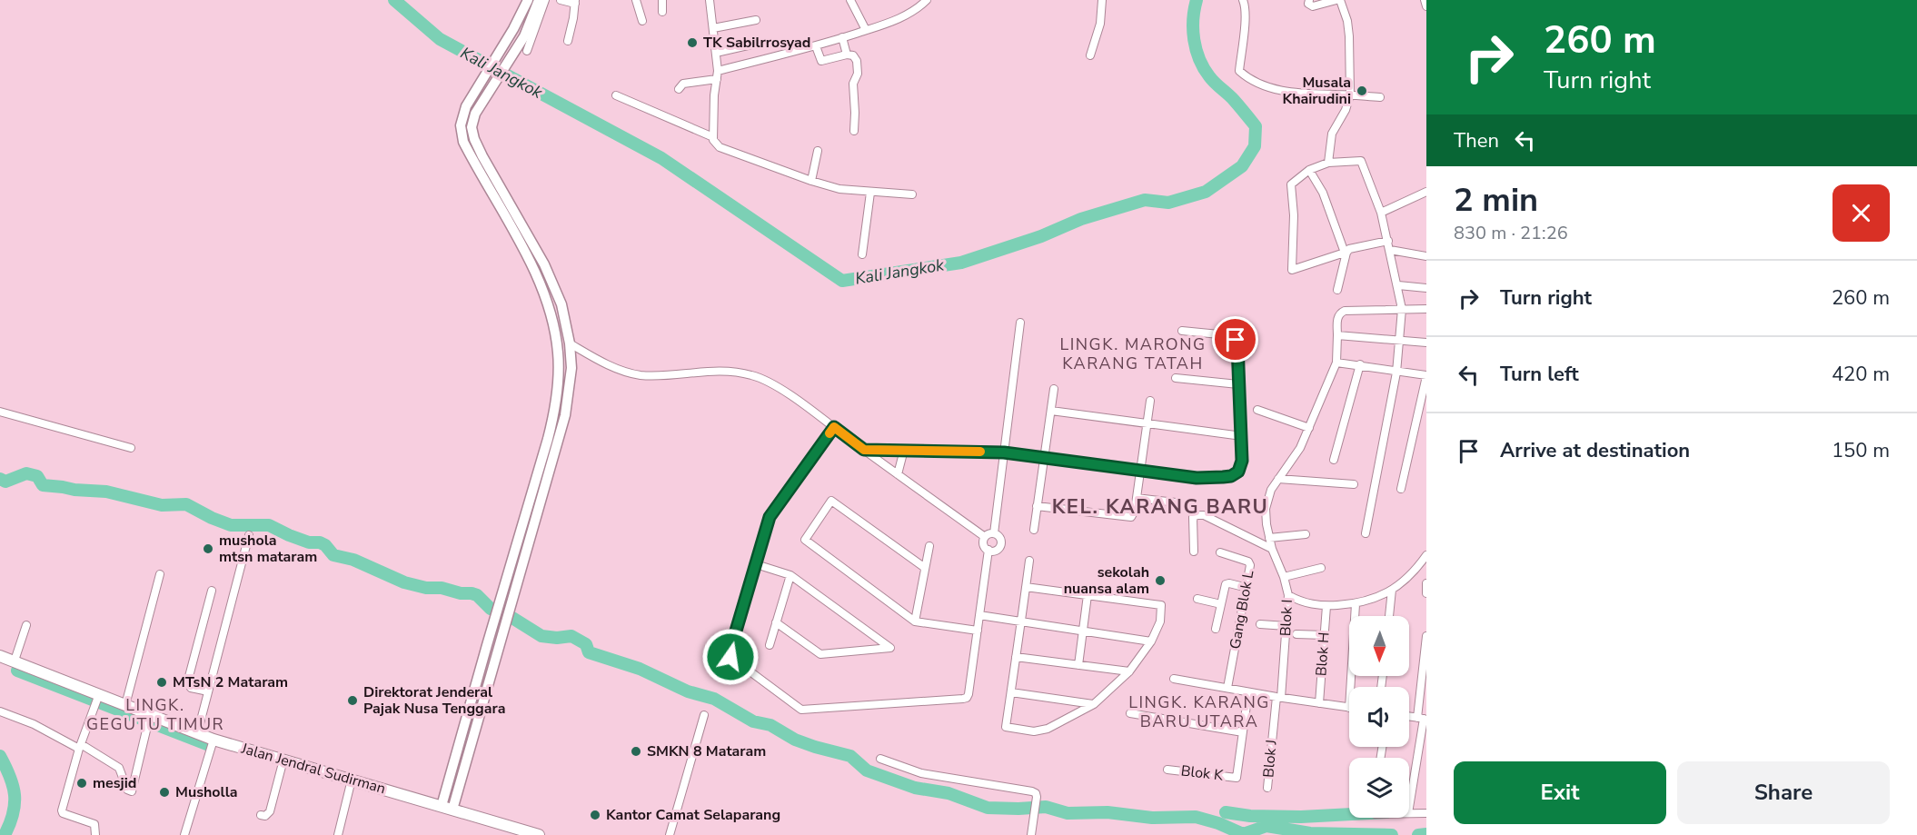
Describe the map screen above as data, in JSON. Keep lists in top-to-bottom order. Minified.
{"streets":{"highway":["Jalan Jendral Sudirman"],"street":["Gang Blok L","Blok I","Blok H","Blok J","Blok K"]},"crossings":[["Blok I","Blok J"]],"districts":["LINGK. MARONG KARANG TATAH","KEL. KARANG BARU","LINGK. KARANG BARU UTARA","LINGK. GEGUTU TIMUR"],"water":["Kali Jangkok"],"places":["TK Sabilrrosyad","Musala Khairudini","mushola mtsn mataram","sekolah nuansa alam","MTsN 2 Mataram","Direktorat Jenderal Pajak Nusa Tenggara","SMKN 8 Mataram","mesjid","Musholla","Kantor Camat Selaparang"],"north":"bottom","page":{"turn":["260 m","Turn right"],"then":"Then","heading":["2 min","830 m · 21:26"],"list":[{"name":"Turn right","value":"260 m"},{"name":"Turn left","value":"420 m"},{"name":"Arrive at destination","value":"150 m"}],"buttons":["Exit","Share"]}}
